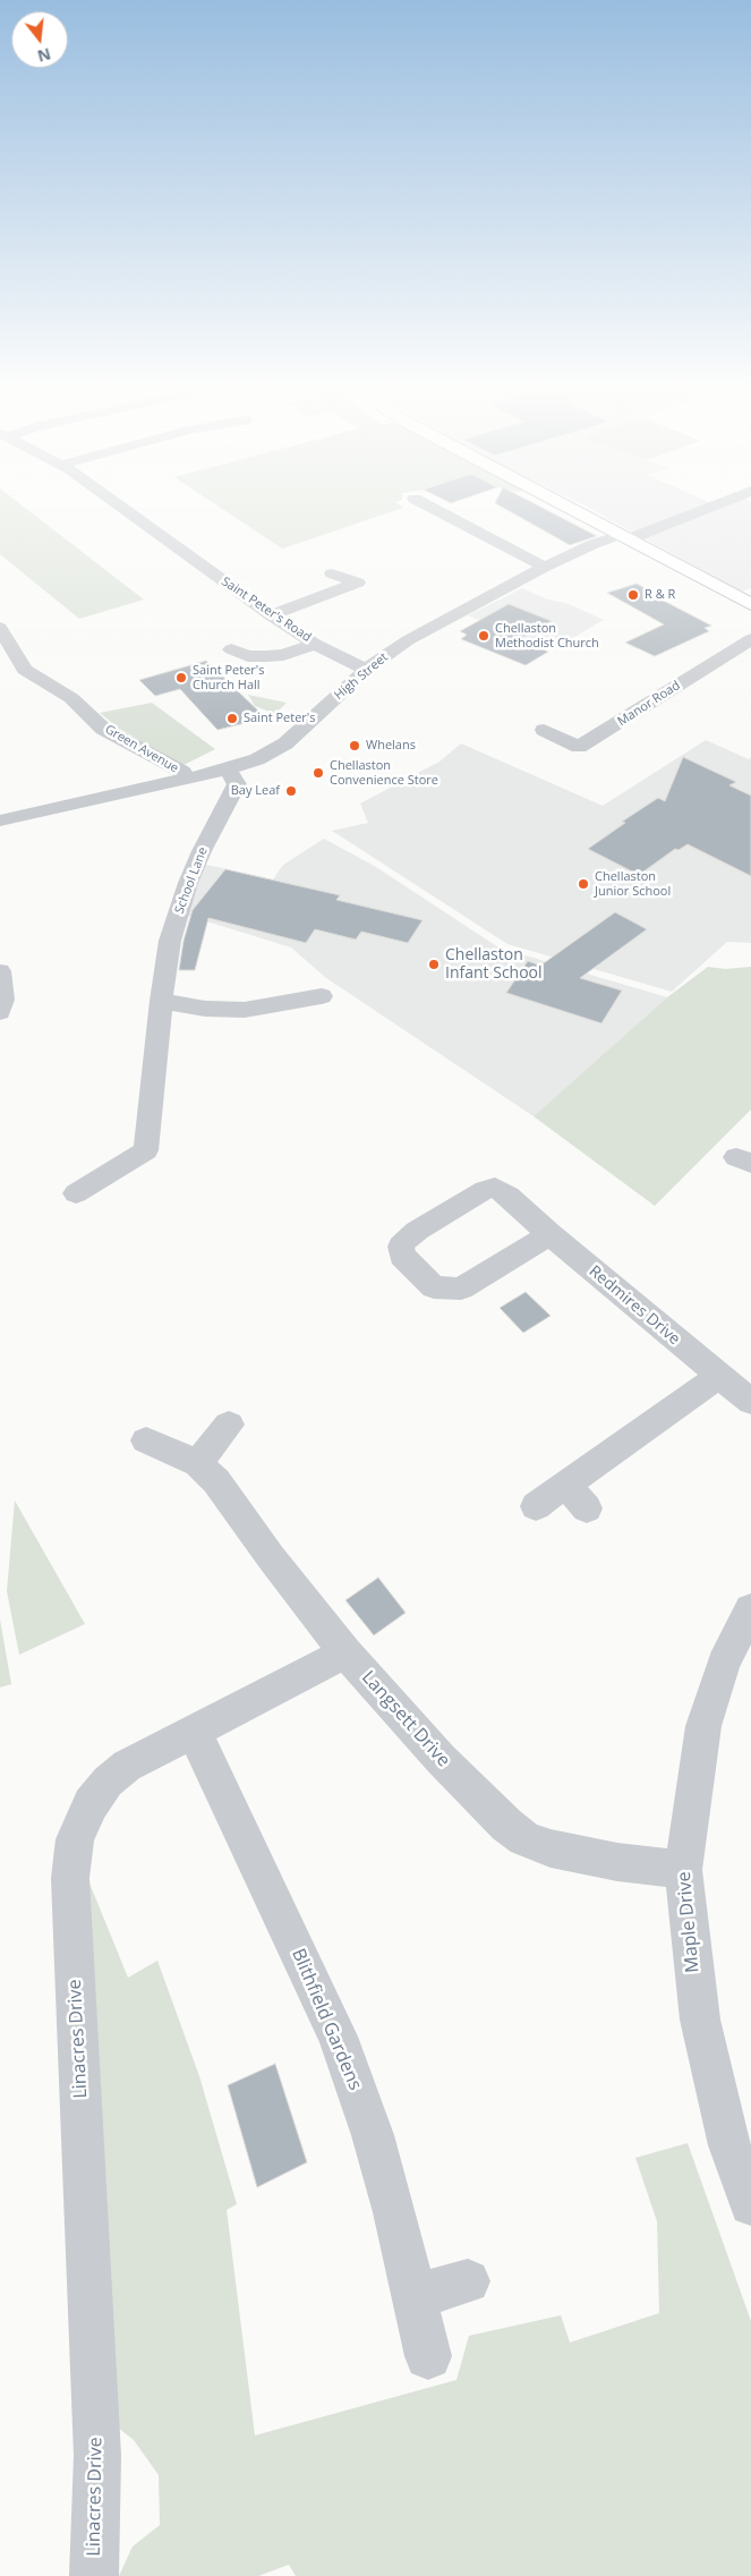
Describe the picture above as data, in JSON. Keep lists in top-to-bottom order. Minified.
{"streets":{"street":["Saint Peter's Road","High Street","Manor Road","Green Avenue","School Lane","Redmires Drive","Langsett Drive","Maple Drive","Blithfield Gardens","Linacres Drive"]},"crossings":[["Saint Peter's Road","High Street"],["High Street","Green Avenue"],["High Street","School Lane"],["Langsett Drive","Maple Drive"],["Langsett Drive","Linacres Drive"],["Blithfield Gardens","Linacres Drive"]],"places":["R & R","Chellaston Methodist Church","Saint Peter's Church Hall","Saint Peter's","Whelans","Chellaston Convenience Store","Bay Leaf","Chellaston Junior School","Chellaston Infant School"],"north":"bottom"}
